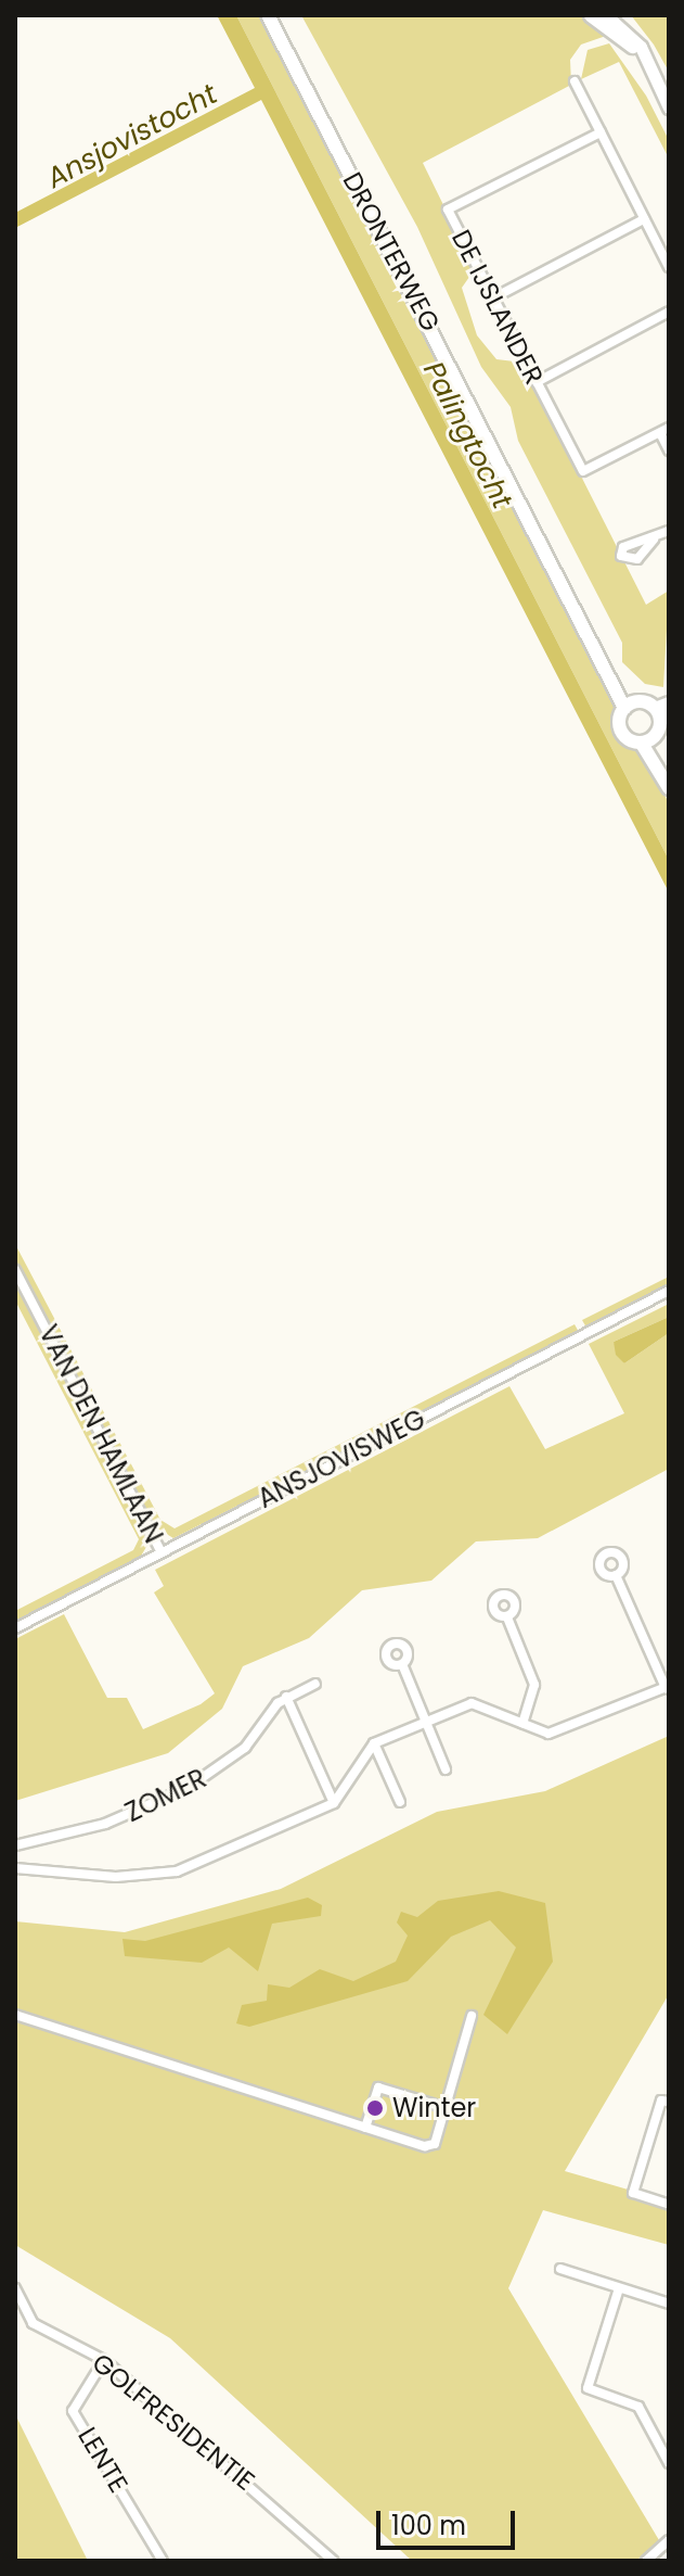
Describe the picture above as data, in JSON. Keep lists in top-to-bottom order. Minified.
{"streets":{"main road":["DRONTERWEG"],"street":["DE IJSLANDER","VAN DEN HAMLAAN","ANSJOVISWEG","ZOMER","GOLFRESIDENTIE","LENTE"]},"crossings":[["VAN DEN HAMLAAN","ANSJOVISWEG"],["GOLFRESIDENTIE","LENTE"]],"water":["Ansjovistocht","Palingtocht"],"places":["Winter"],"scale_bar":"100 m"}
